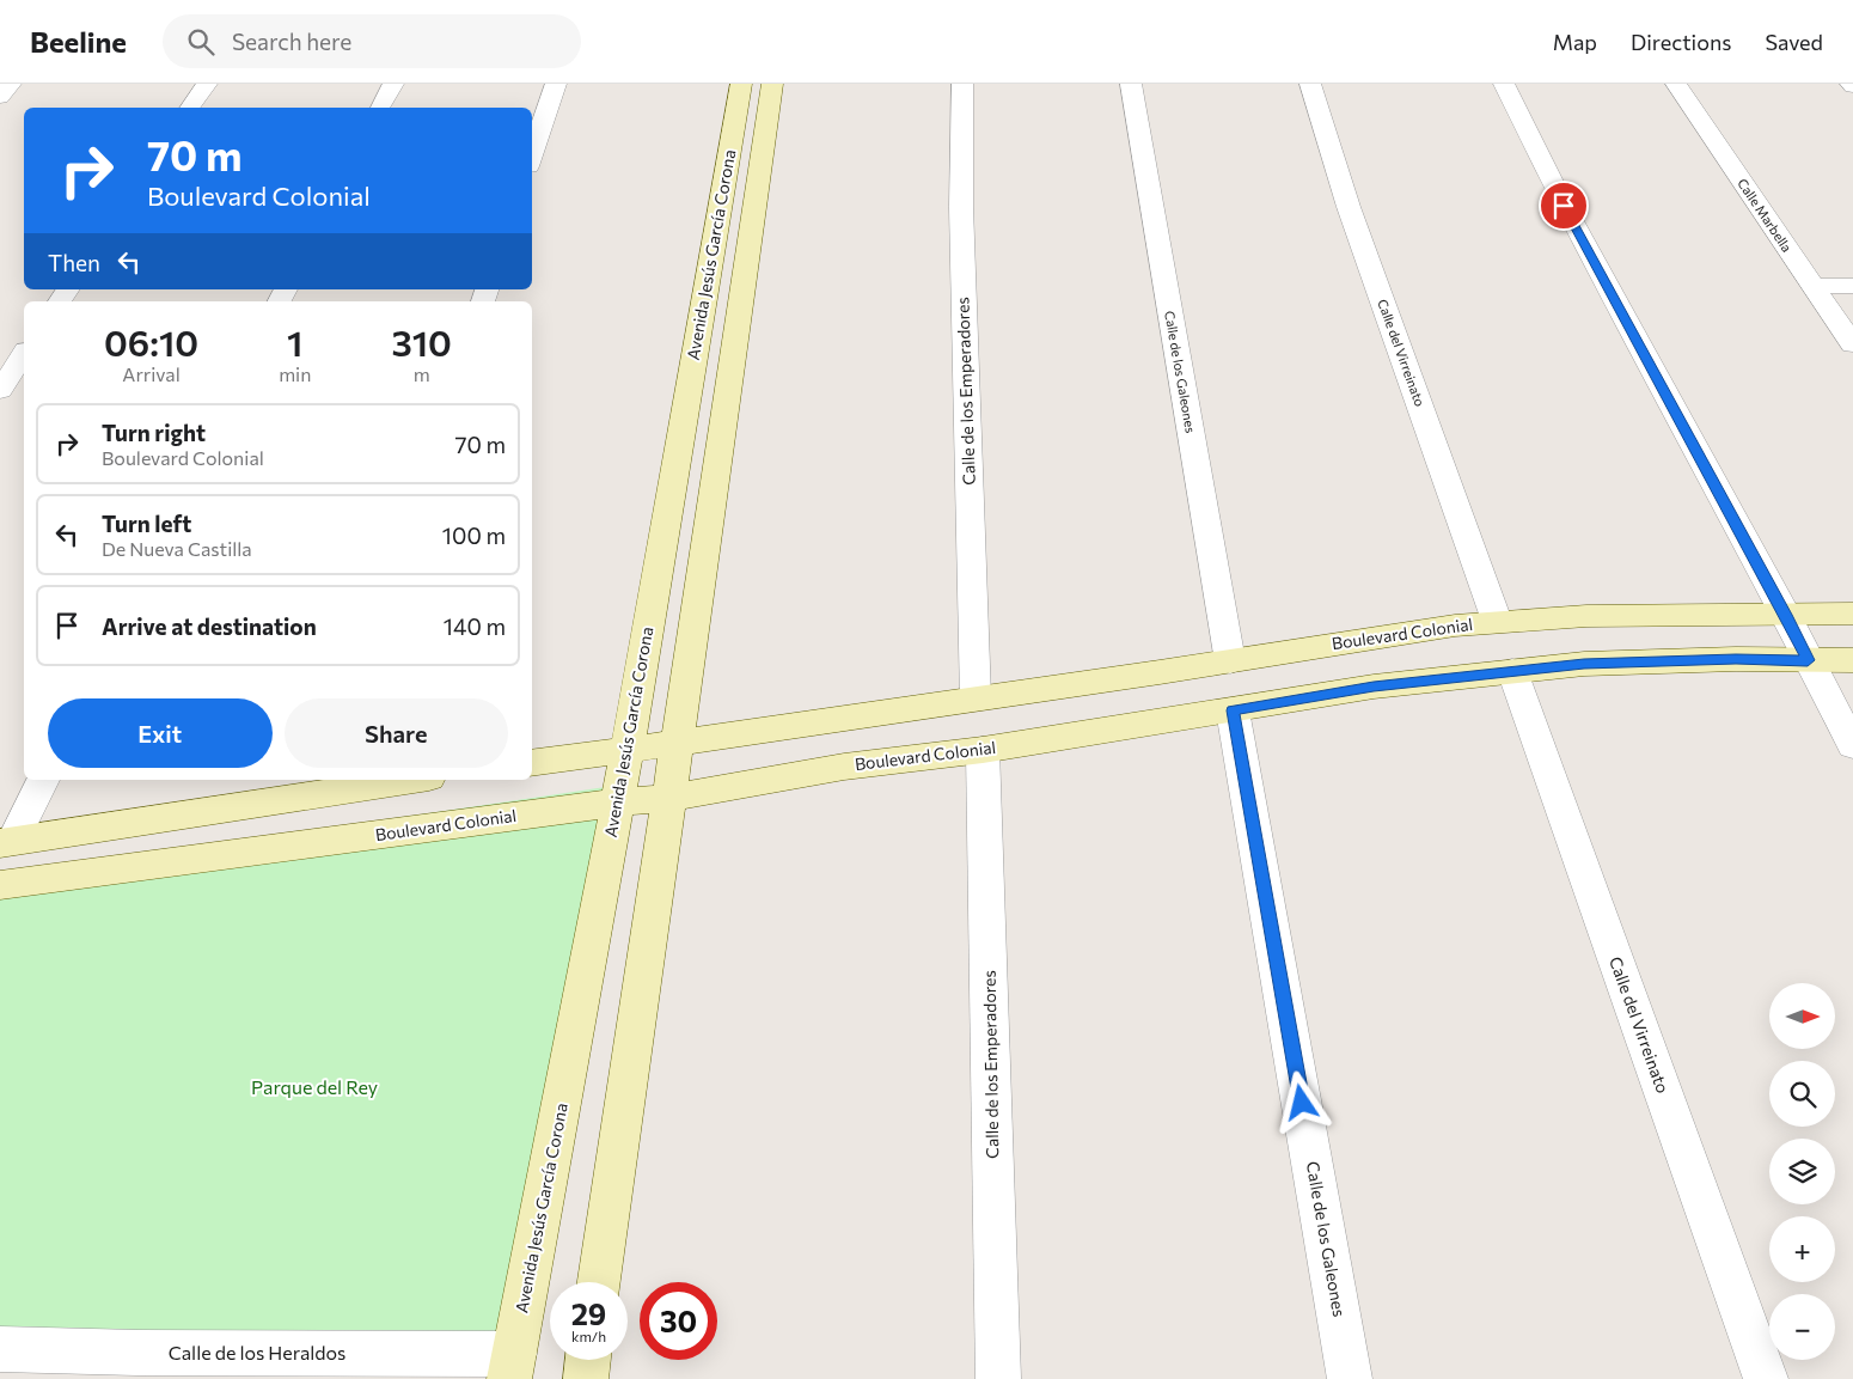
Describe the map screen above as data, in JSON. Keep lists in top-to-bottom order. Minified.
{"streets":{"street":["Calle Marbella","Avenida Jesús García Corona","Calle del Virreinato","Calle de los Galeones","Calle de los Emperadores","Boulevard Colonial","Calle de los Heraldos"]},"crossings":[["Avenida Jesús García Corona","Boulevard Colonial"],["Avenida Jesús García Corona","Calle de los Heraldos"],["Calle del Virreinato","Boulevard Colonial"],["Calle de los Galeones","Boulevard Colonial"],["Calle de los Emperadores","Boulevard Colonial"]],"parks":["Parque del Rey"],"north":"right","page":{"header":"Beeline","search":"Search here","nav":["Map","Directions","Saved"],"turn":["70 m","Boulevard Colonial"],"then":"Then","eta":["06:10","Arrival","1","min","310","m"],"list":[{"name":"Turn right","note":"Boulevard Colonial","value":"70 m"},{"name":"Turn left","note":"De Nueva Castilla","value":"100 m"},{"name":"Arrive at destination","value":"140 m"}],"buttons":["Exit","Share"],"map_buttons":["+","−"],"speed":"29 km/h","limit":"30"}}
